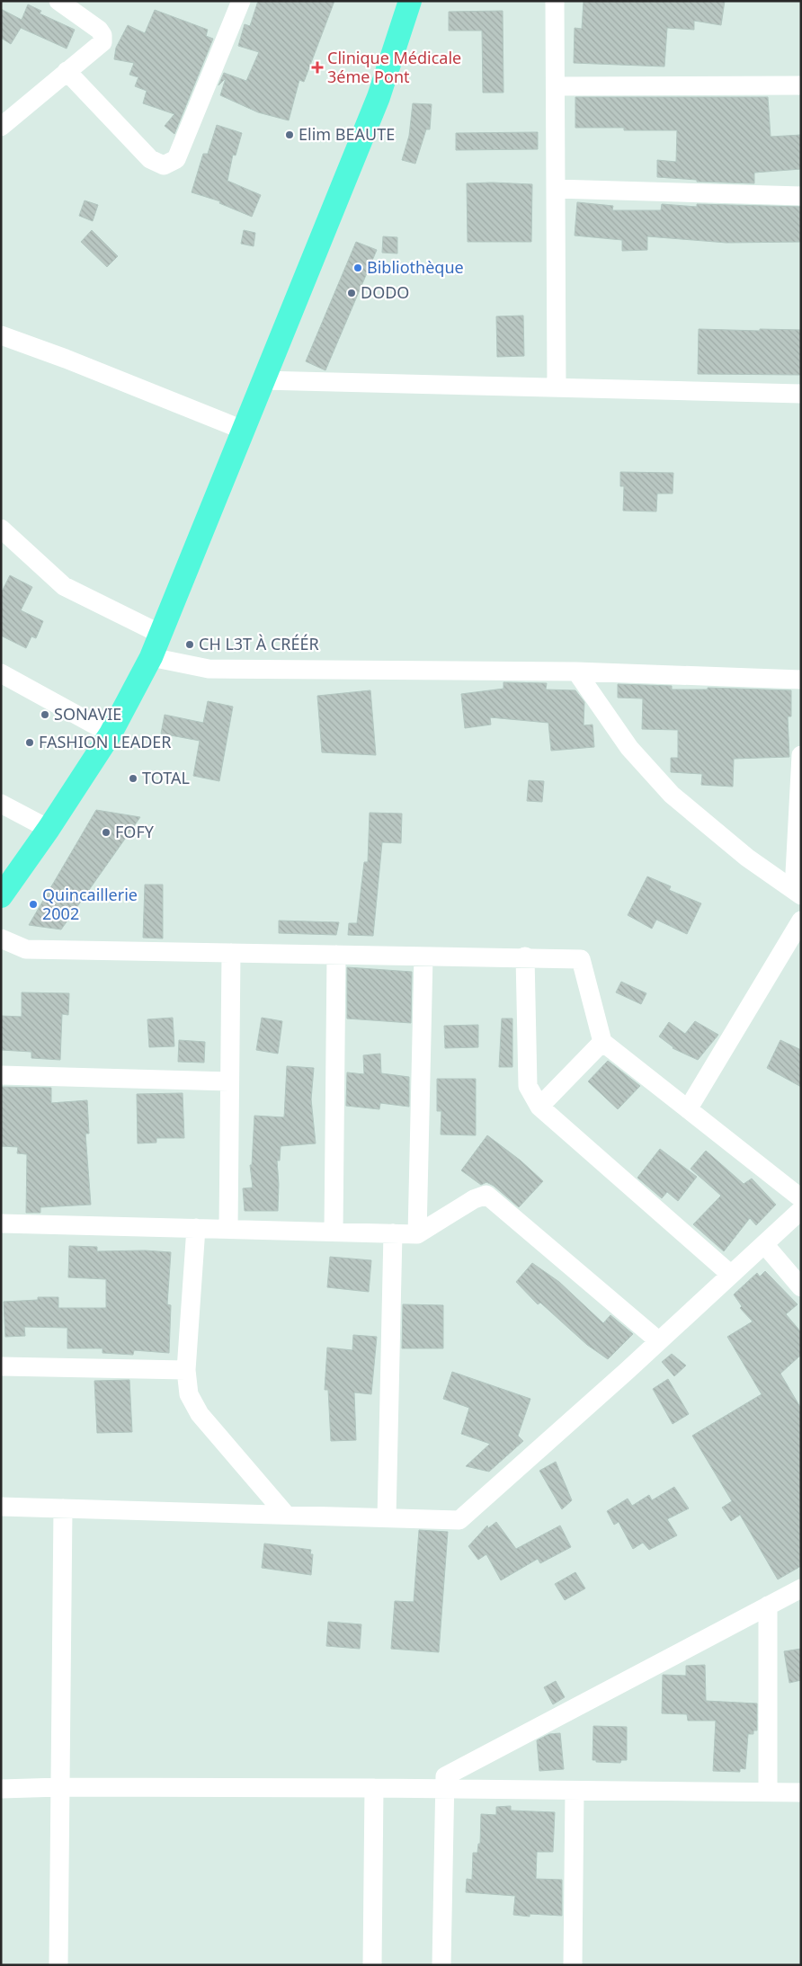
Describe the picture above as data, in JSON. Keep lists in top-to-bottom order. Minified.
{"places":{"health":["Clinique Médicale 3éme Pont"],"other":["Elim BEAUTE","Bibliothèque","DODO","CH L3T À CRÉÉR","SONAVIE","FASHION LEADER","TOTAL","FOFY","Quincaillerie 2002"]}}
